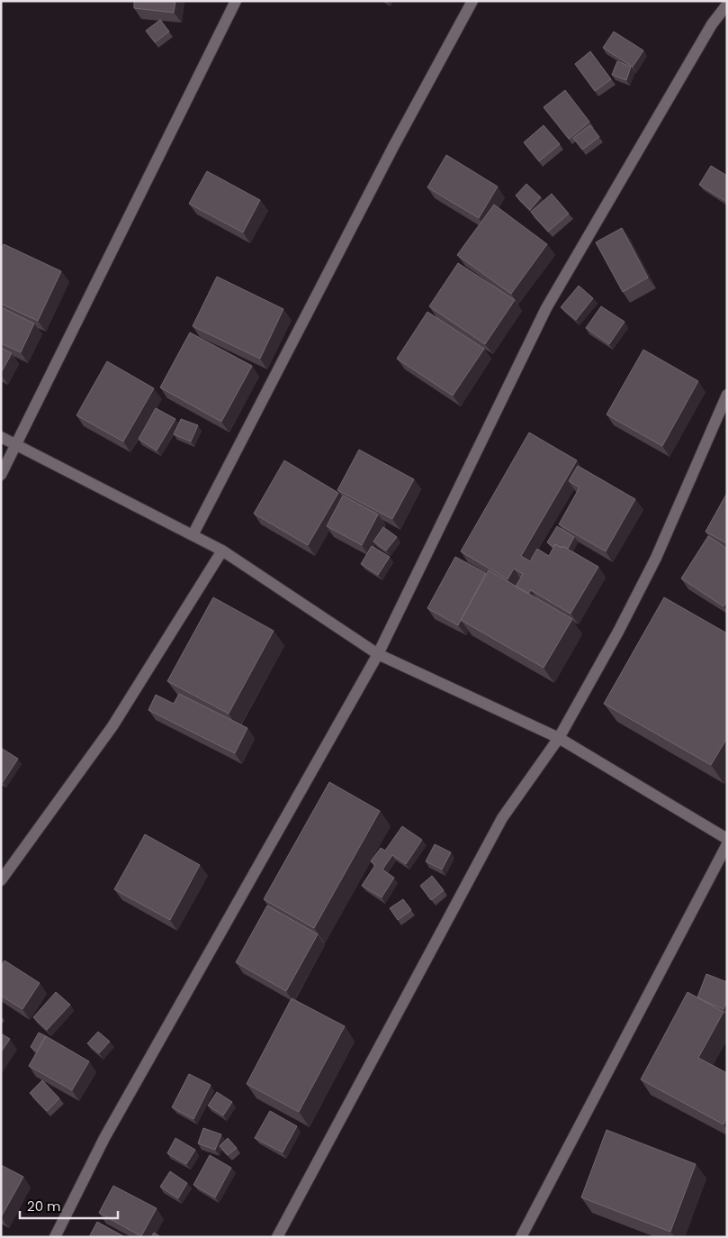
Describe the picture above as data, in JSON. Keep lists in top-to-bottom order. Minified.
{"scale_bar":"20 m"}
